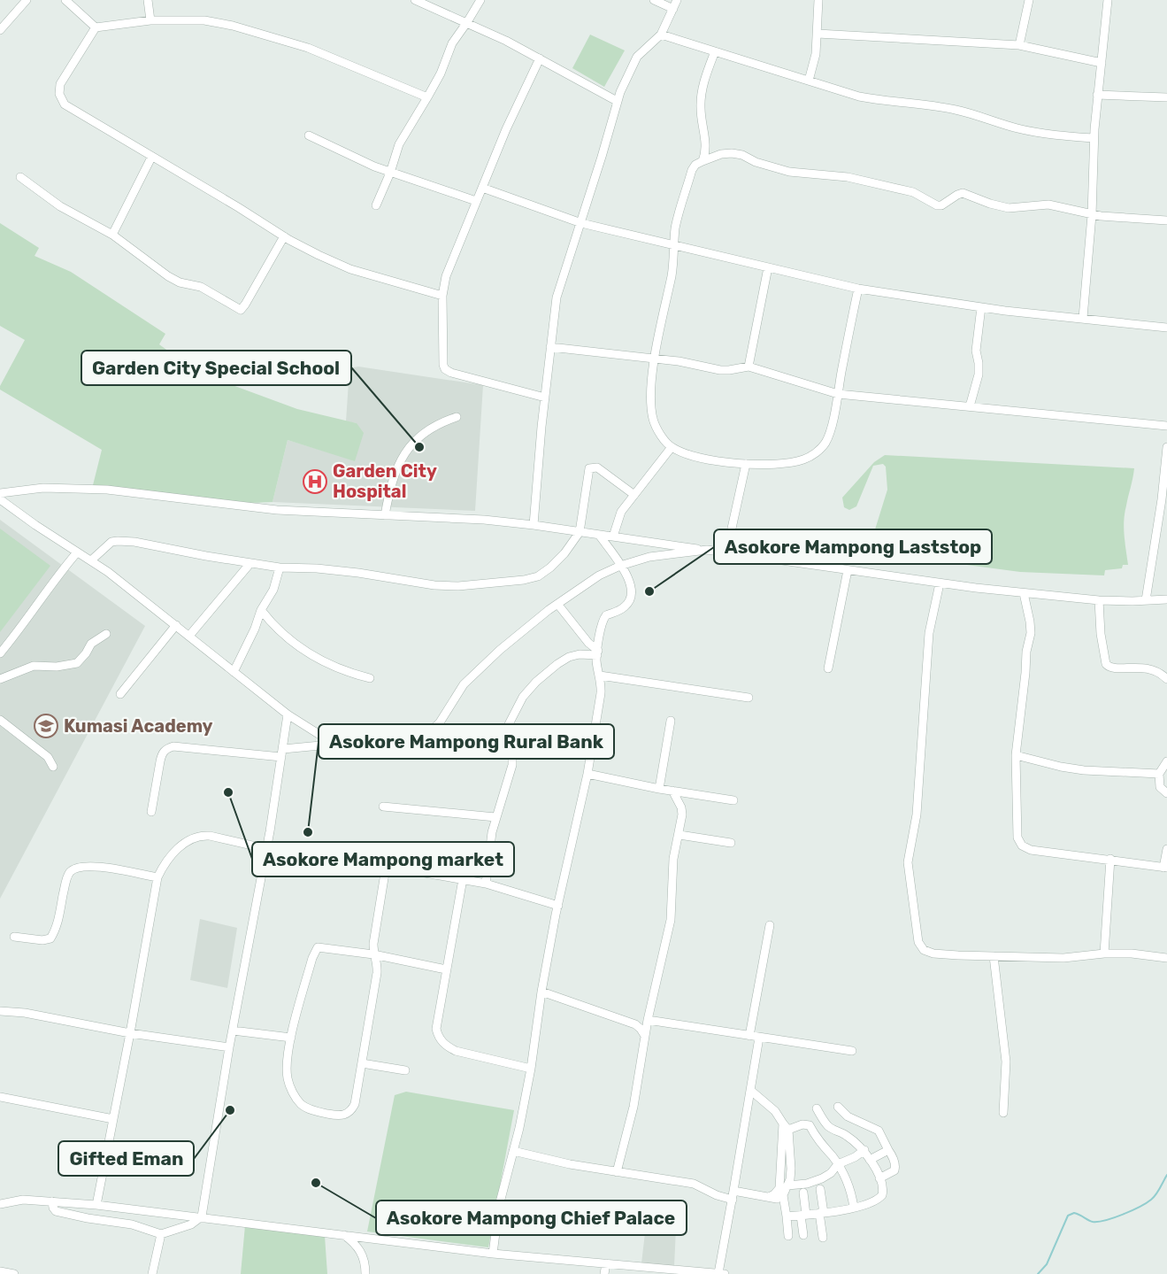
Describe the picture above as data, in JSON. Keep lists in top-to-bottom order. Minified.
{"places":{"other":["Garden City Special School","Asokore Mampong Laststop","Asokore Mampong market","Asokore Mampong Rural Bank","Gifted Eman","Asokore Mampong Chief Palace"],"hospital":["Garden City Hospital"],"school or university":["Kumasi Academy"]}}
